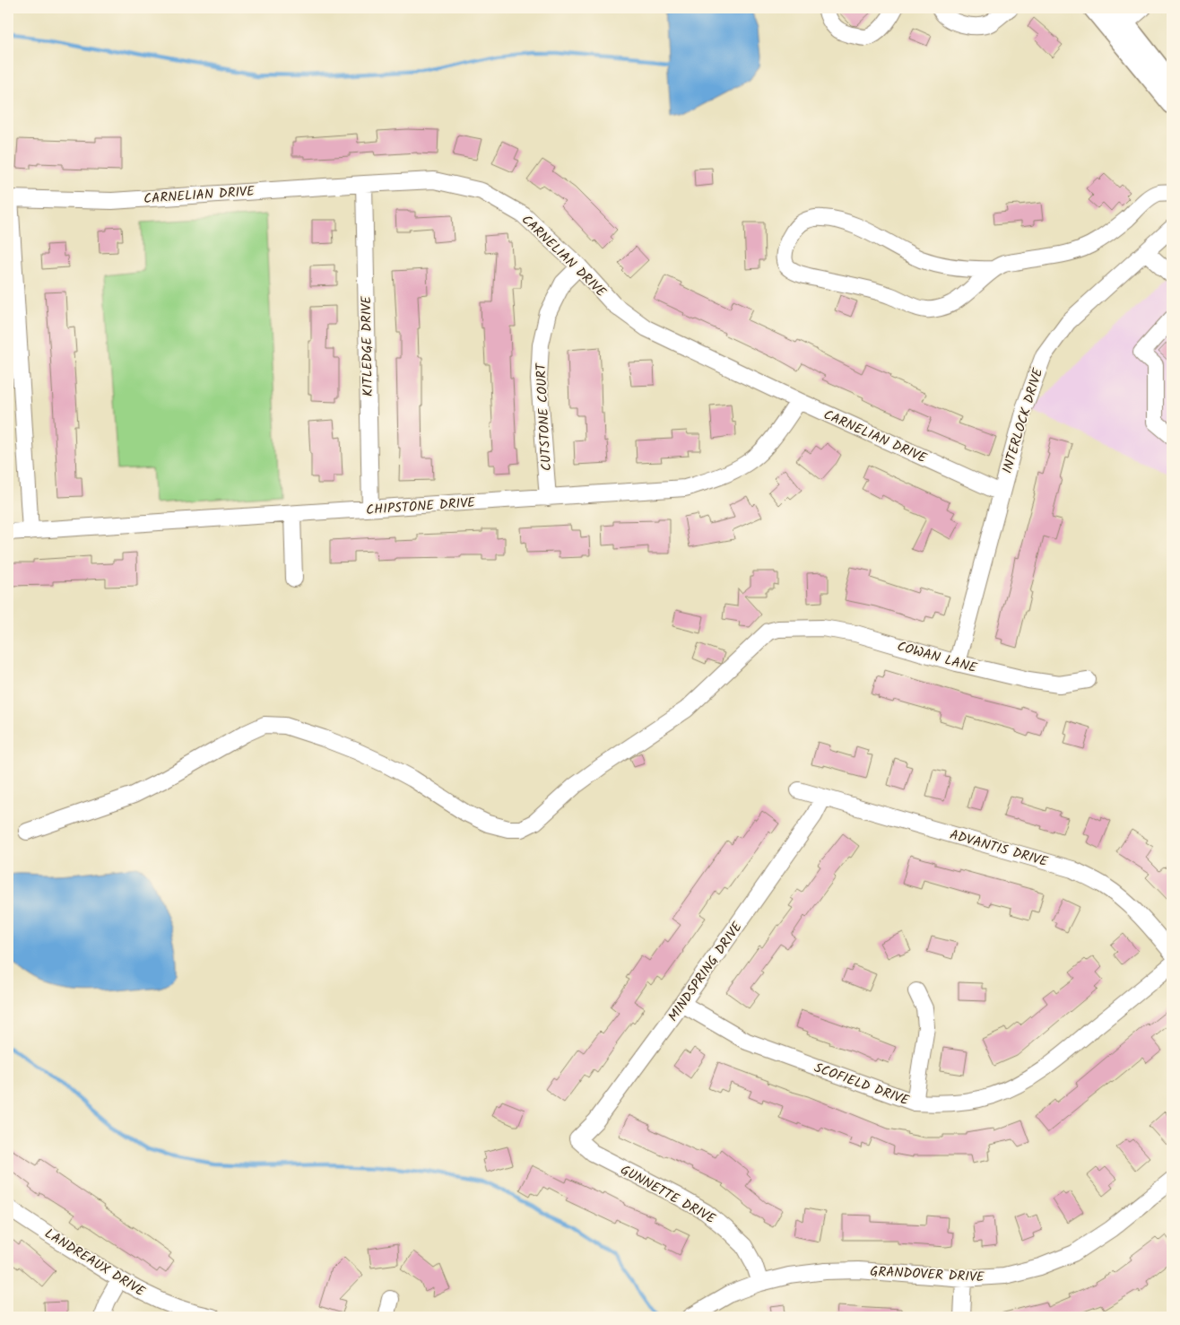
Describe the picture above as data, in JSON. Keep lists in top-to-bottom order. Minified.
{"streets":{"street":["CARNELIAN DRIVE","KITLEDGE DRIVE","CUTSTONE COURT","INTERLOCK DRIVE","CHIPSTONE DRIVE","COWAN LANE","ADVANTIS DRIVE","MINDSPRING DRIVE","SCOFIELD DRIVE","GUNNETTE DRIVE","LANDREAUX DRIVE","GRANDOVER DRIVE"]},"crossings":[["CARNELIAN DRIVE","KITLEDGE DRIVE"],["CARNELIAN DRIVE","CUTSTONE COURT"],["CARNELIAN DRIVE","INTERLOCK DRIVE"],["CARNELIAN DRIVE","CHIPSTONE DRIVE"],["KITLEDGE DRIVE","CHIPSTONE DRIVE"],["CUTSTONE COURT","CHIPSTONE DRIVE"],["INTERLOCK DRIVE","COWAN LANE"],["ADVANTIS DRIVE","MINDSPRING DRIVE"],["MINDSPRING DRIVE","SCOFIELD DRIVE"],["MINDSPRING DRIVE","GUNNETTE DRIVE"],["GUNNETTE DRIVE","GRANDOVER DRIVE"]]}
